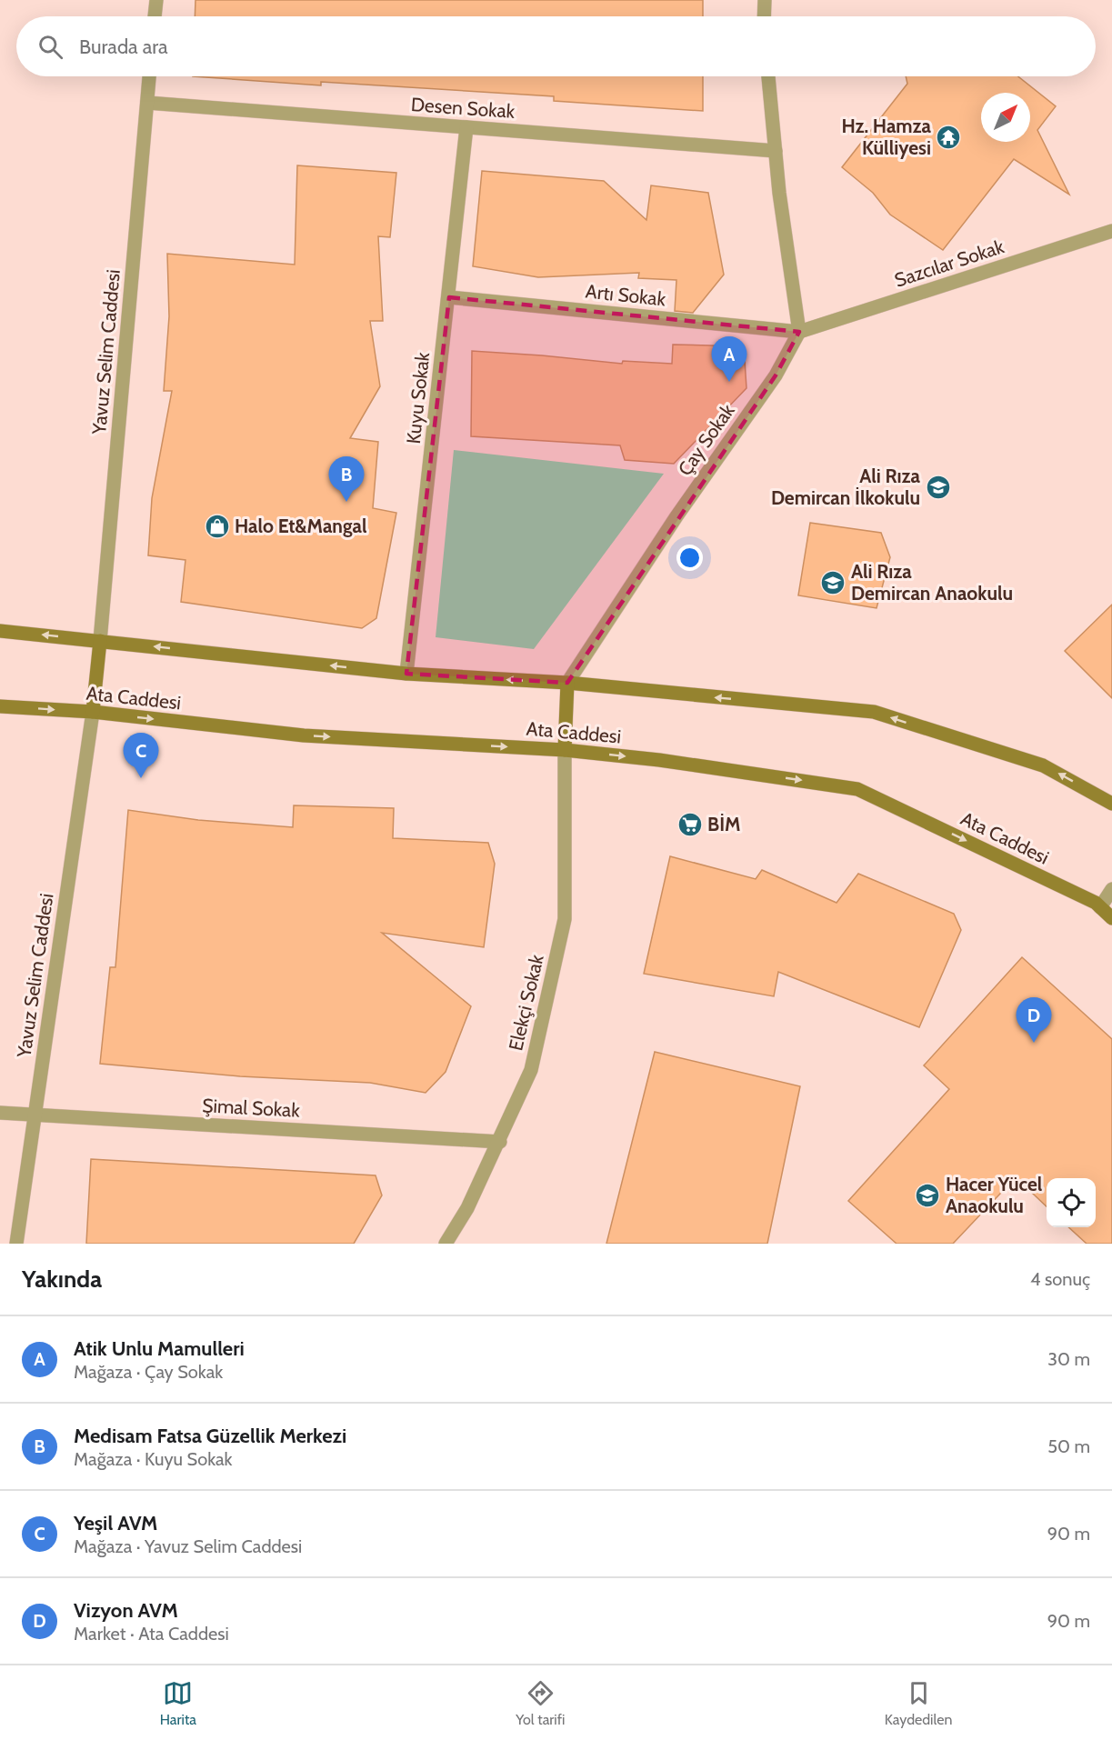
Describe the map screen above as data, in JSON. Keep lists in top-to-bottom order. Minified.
{"streets":{"main road":["Ata Caddesi"],"street":["Desen Sokak","Sazcılar Sokak","Artı Sokak","Yavuz Selim Caddesi","Kuyu Sokak","Çay Sokak","Elekçi Sokak","Şimal Sokak"]},"crossings":[["Desen Sokak","Yavuz Selim Caddesi"],["Desen Sokak","Kuyu Sokak"],["Sazcılar Sokak","Artı Sokak"],["Sazcılar Sokak","Çay Sokak"],["Artı Sokak","Kuyu Sokak"],["Artı Sokak","Çay Sokak"],["Yavuz Selim Caddesi","Ata Caddesi"],["Yavuz Selim Caddesi","Şimal Sokak"],["Ata Caddesi","Elekçi Sokak"],["Elekçi Sokak","Şimal Sokak"]],"places":{"temple":["Hz. Hamza Külliyesi"],"school or university":["Ali Rıza Demircan İlkokulu","Ali Rıza Demircan Anaokulu","Hacer Yücel Anaokulu"],"shop":["Halo Et&Mangal"],"supermarket":["BİM"]},"north":"top right","page":{"search":"Burada ara","pins":["A","B","C","D"],"heading":["Yakında","4 sonuç"],"list":[{"mark":"A","name":"Atik Unlu Mamulleri","note":"Mağaza · Çay Sokak","value":"30 m"},{"mark":"B","name":"Medisam Fatsa Güzellik Merkezi","note":"Mağaza · Kuyu Sokak","value":"50 m"},{"mark":"C","name":"Yeşil AVM","note":"Mağaza · Yavuz Selim Caddesi","value":"90 m"},{"mark":"D","name":"Vizyon AVM","note":"Market · Ata Caddesi","value":"90 m"}],"nav":["Harita","Yol tarifi","Kaydedilen"]}}
